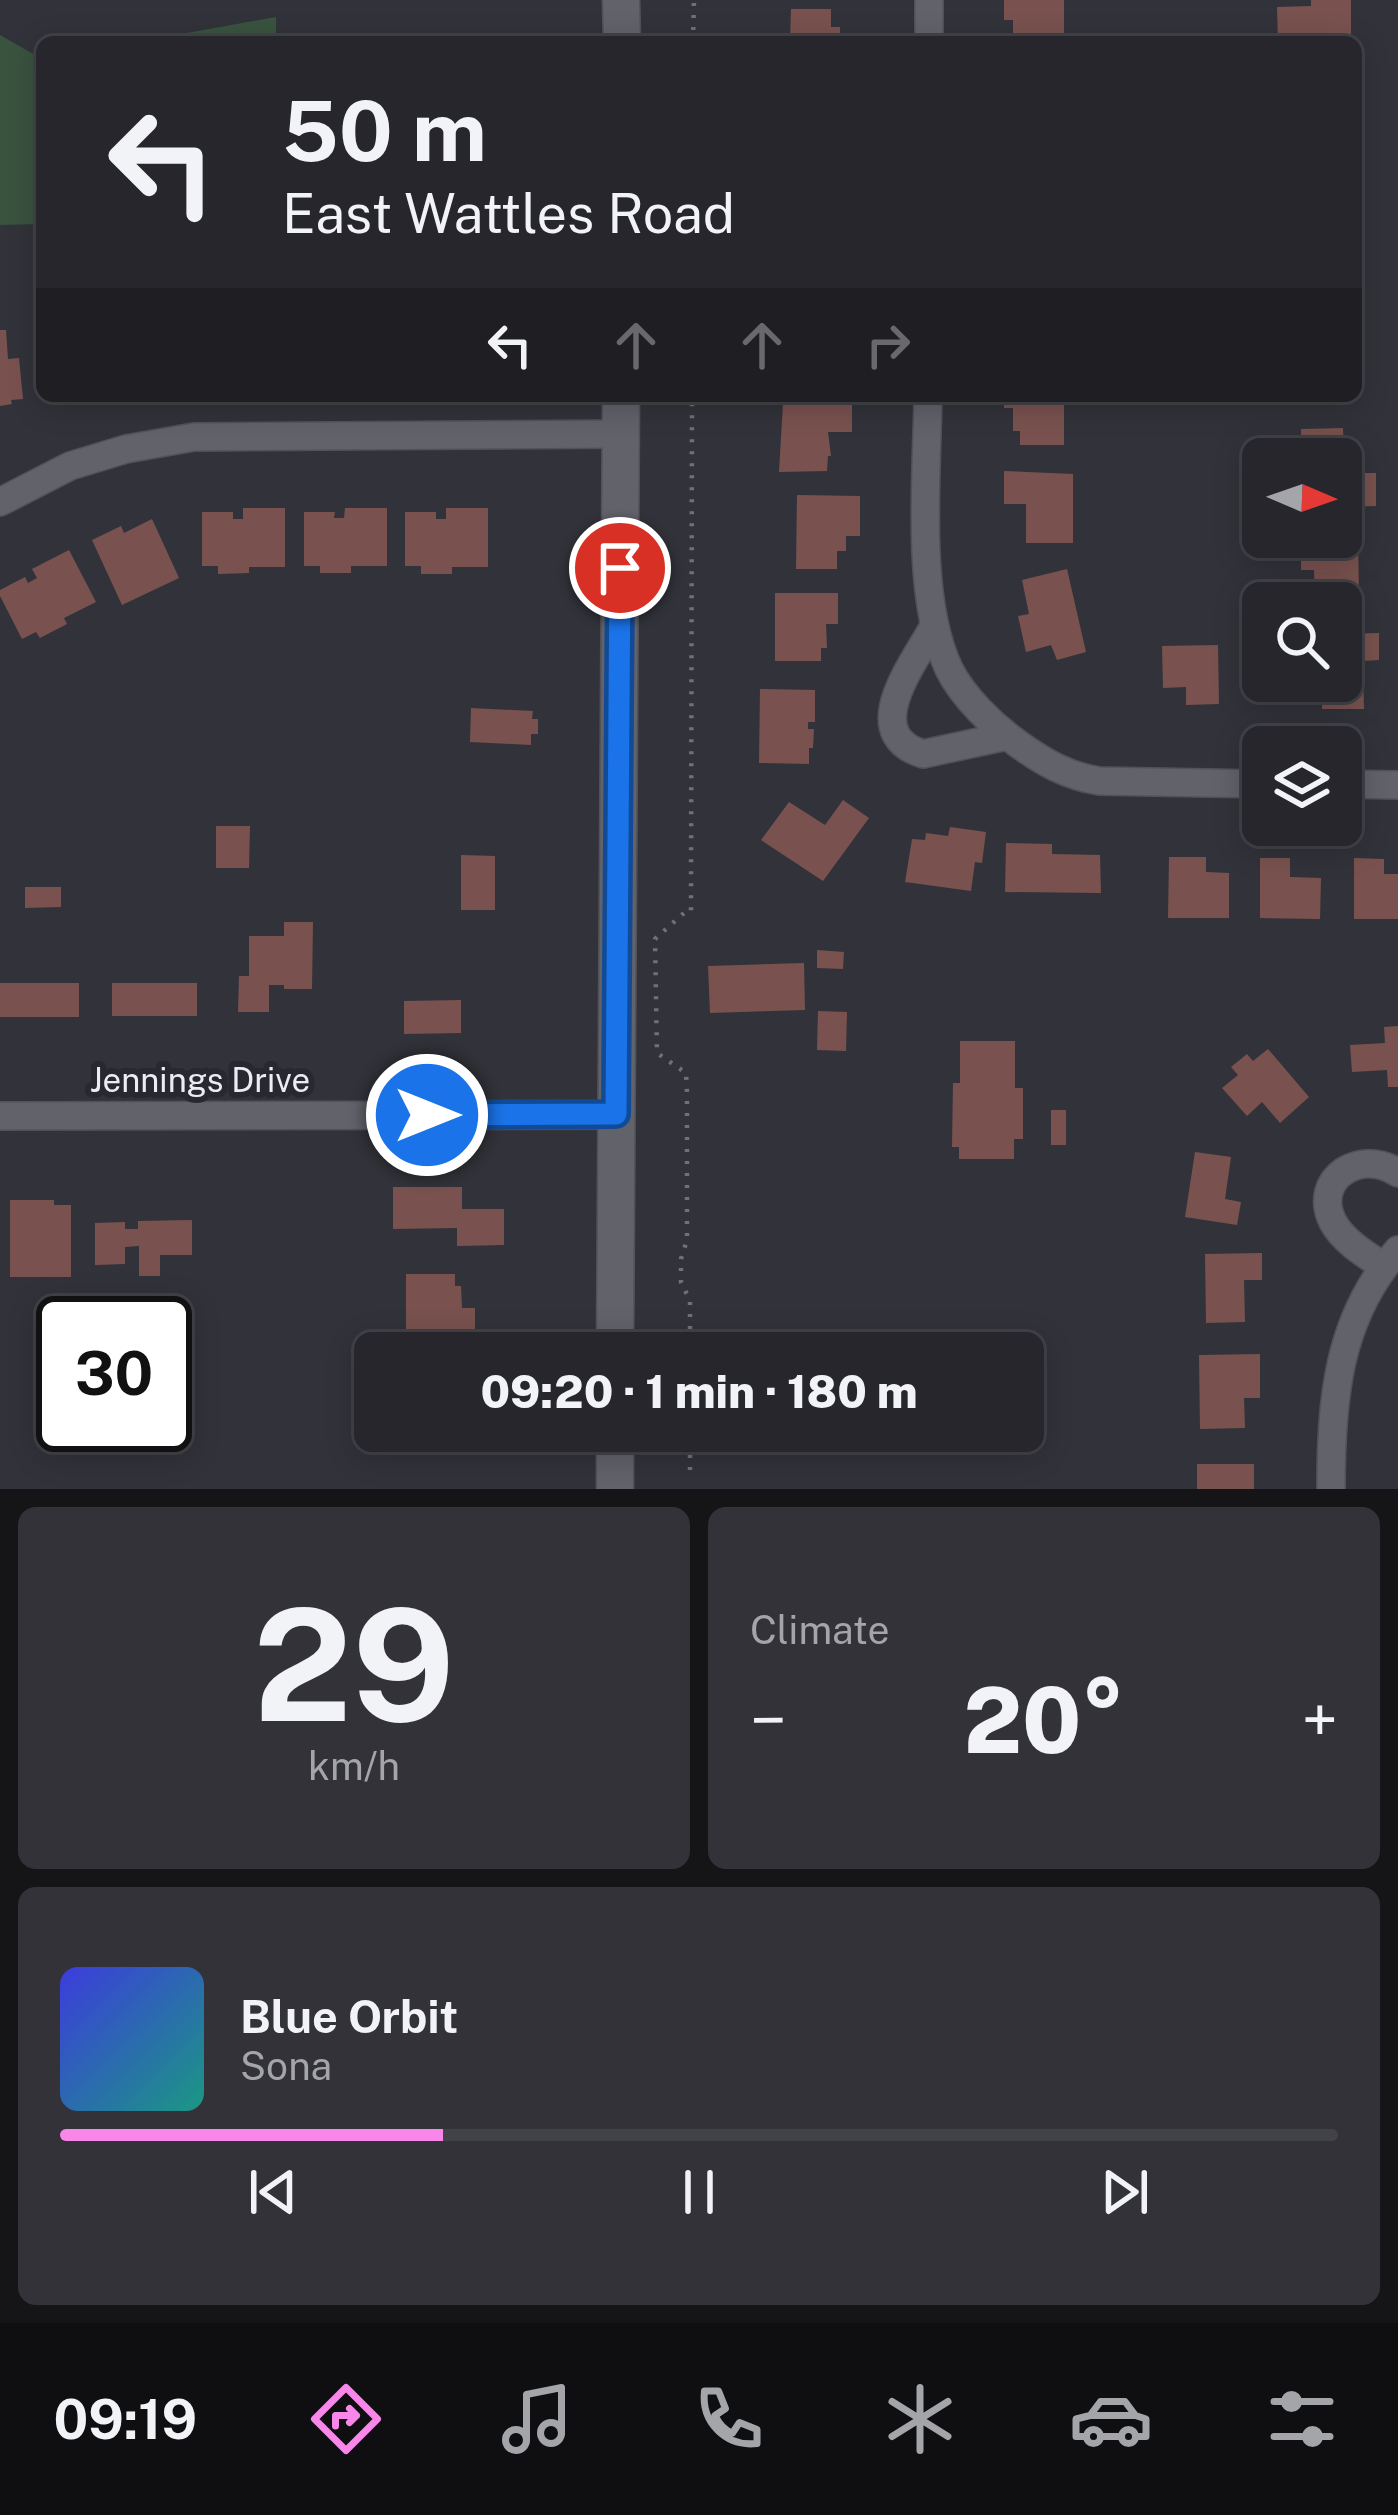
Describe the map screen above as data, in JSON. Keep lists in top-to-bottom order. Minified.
{"streets":{"street":["Jennings Drive"]},"north":"right","page":{"turn":["50 m","East Wattles Road"],"limit":"30","trip":"09:20 · 1 min · 180 m","tile":[["29","km/h"],"Climate"],"heat":["−","20°","+"],"song":["Blue Orbit","Sona"],"tabs":"09:19"}}
